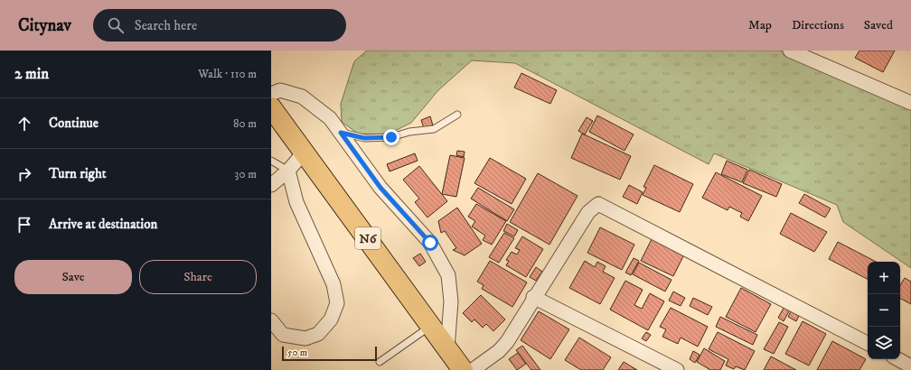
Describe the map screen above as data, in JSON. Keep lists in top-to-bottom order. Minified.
{"streets":{"highway":["N6"]},"scale_bar":"50 m","page":{"header":"Citynav","search":"Search here","nav":["Map","Directions","Saved"],"heading":["2 min","Walk · 110 m"],"list":[["Continue","80 m"],["Turn right","30 m"],"Arrive at destination"],"buttons":["Save","Share"],"map_buttons":["+","−"],"scale":"50 m"}}
